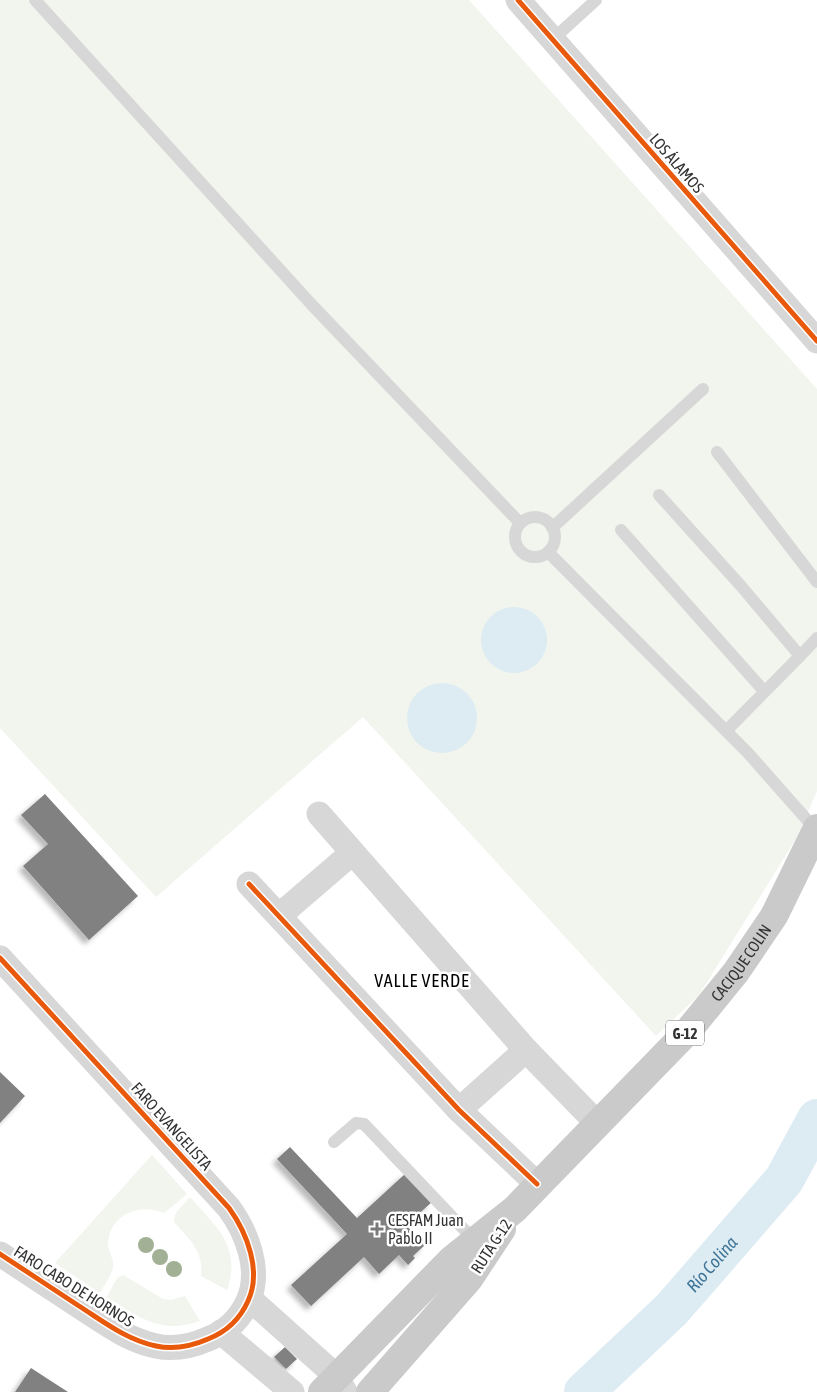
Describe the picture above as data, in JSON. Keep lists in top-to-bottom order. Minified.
{"streets":{"main road":["CACIQUE COLIN","G-12","RUTA G-12"],"street":["LOS ÁLAMOS","FARO EVANGELISTA","FARO CABO DE HORNOS"]},"crossings":[["CACIQUE COLIN","RUTA G-12"]],"districts":["VALLE VERDE"],"water":["Río Colina"],"places":{"health":["CESFAM Juan Pablo II"]}}
